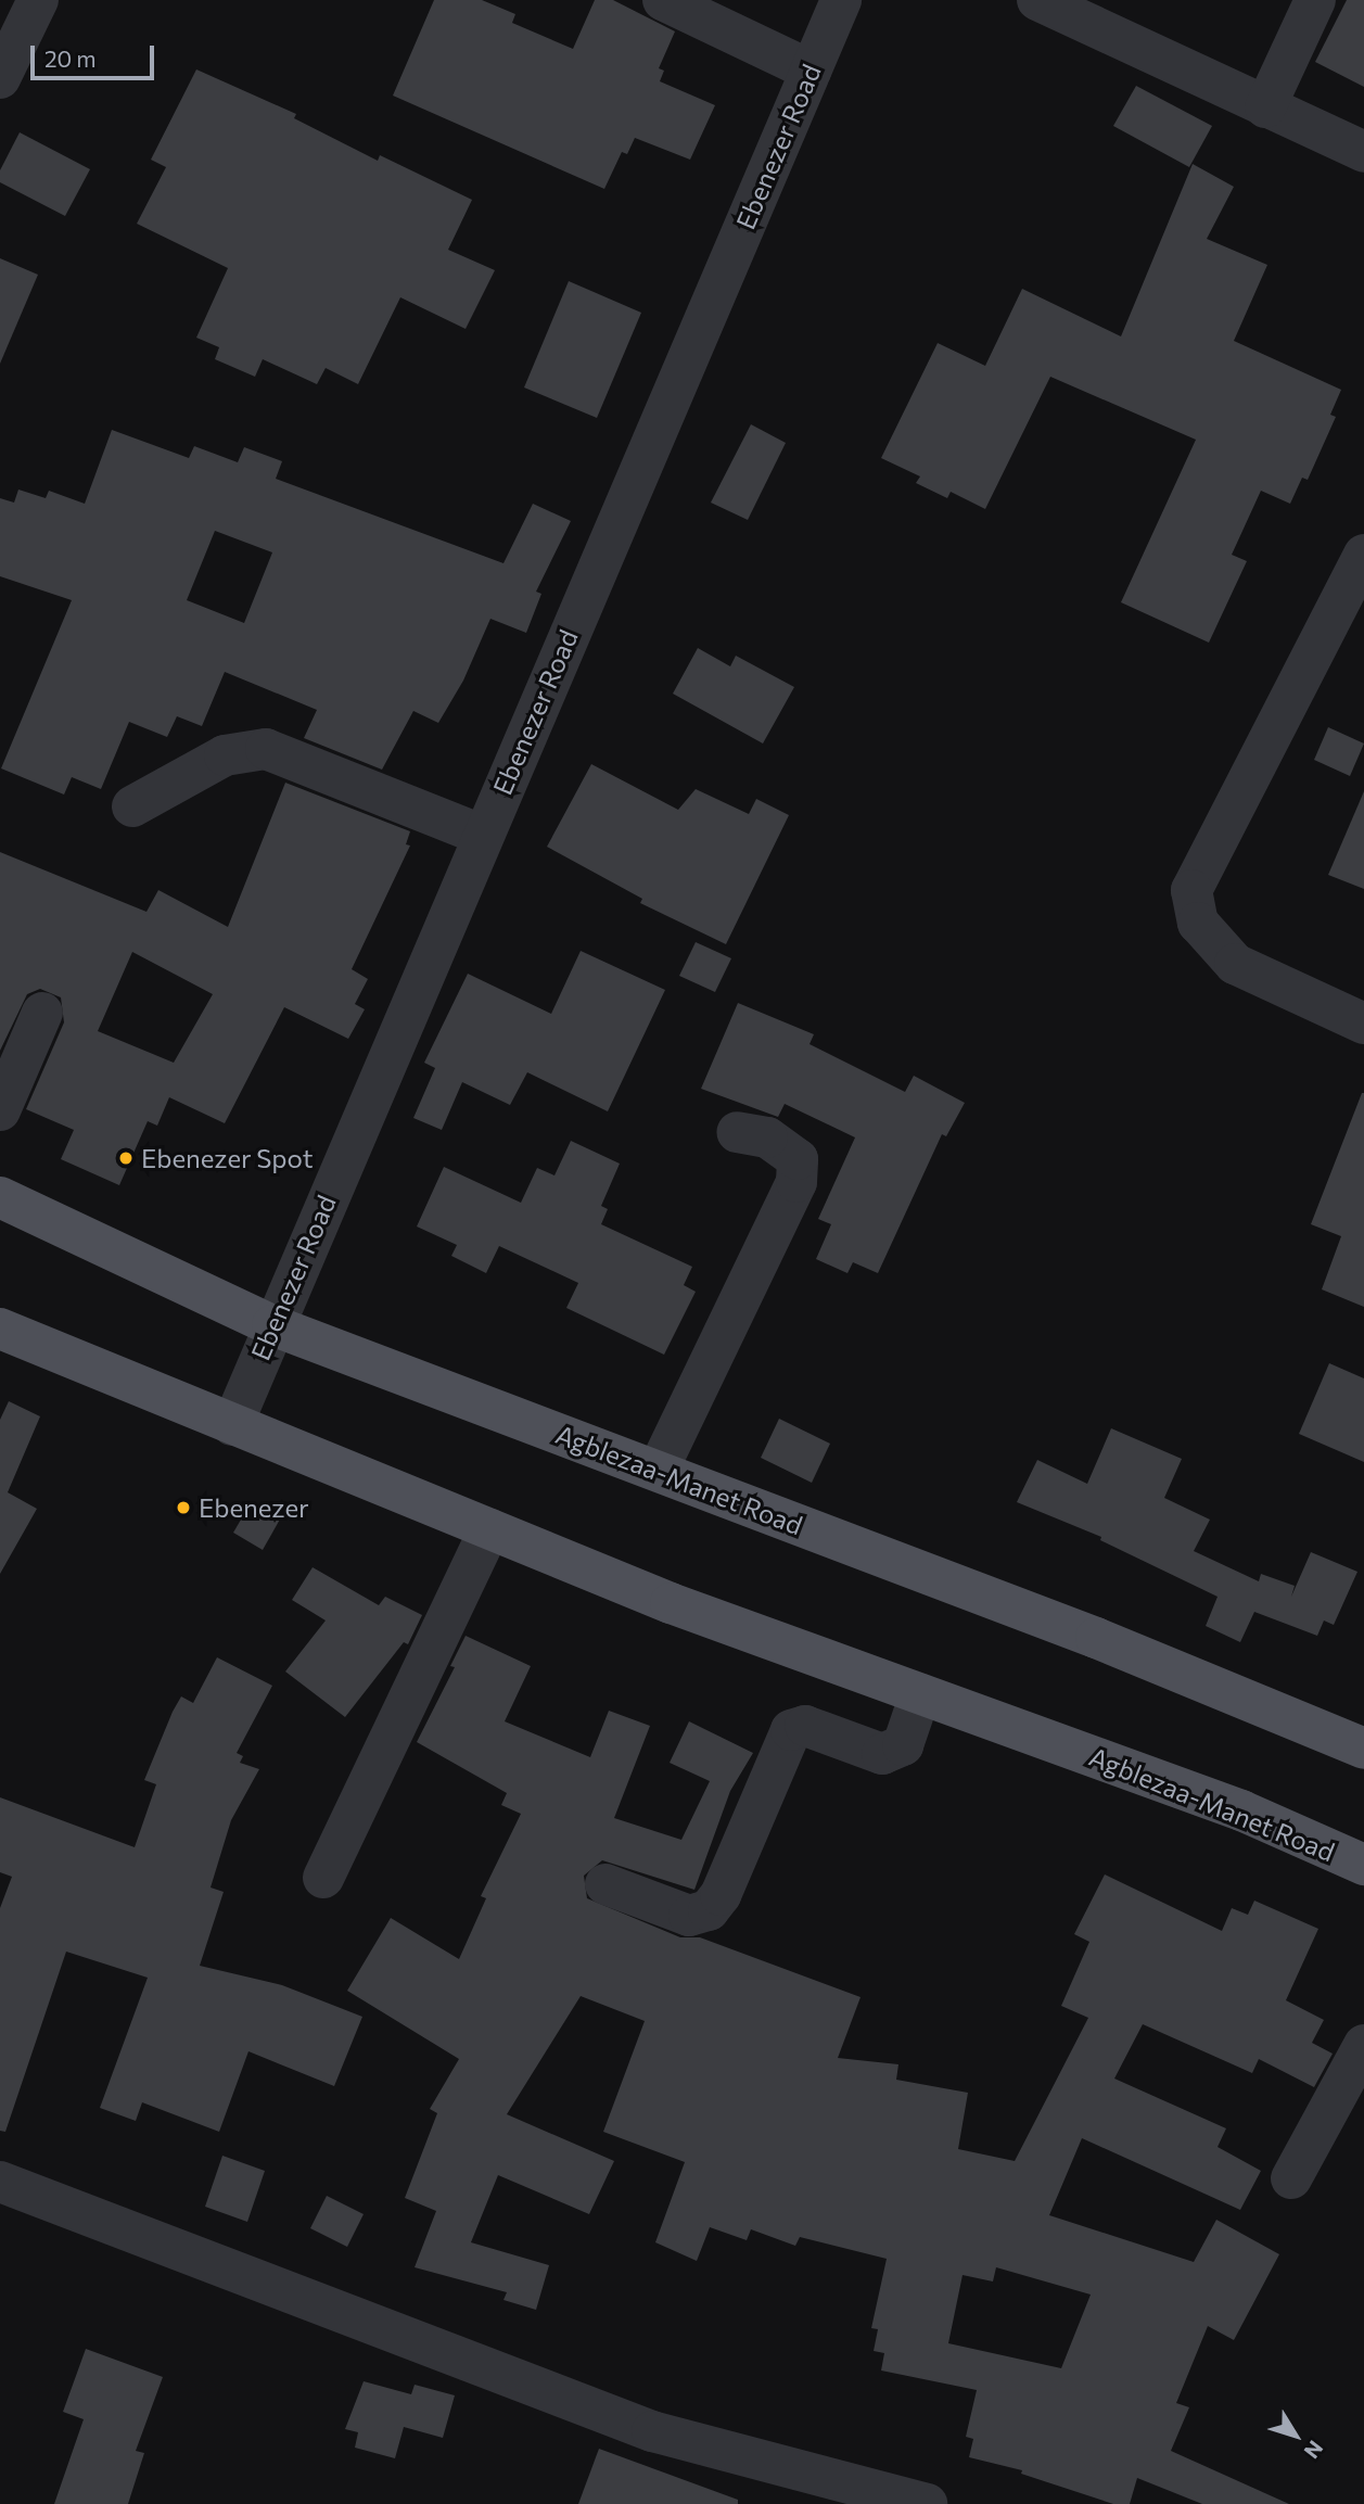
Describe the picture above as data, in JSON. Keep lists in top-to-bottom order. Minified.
{"streets":{"main road":["Agblezaa-Manet Road"],"street":["Ebenezer Road"]},"crossings":[["Ebenezer Road","Agblezaa-Manet Road"]],"places":["Ebenezer Spot","Ebenezer"],"scale_bar":"20 m","north":"bottom right"}
